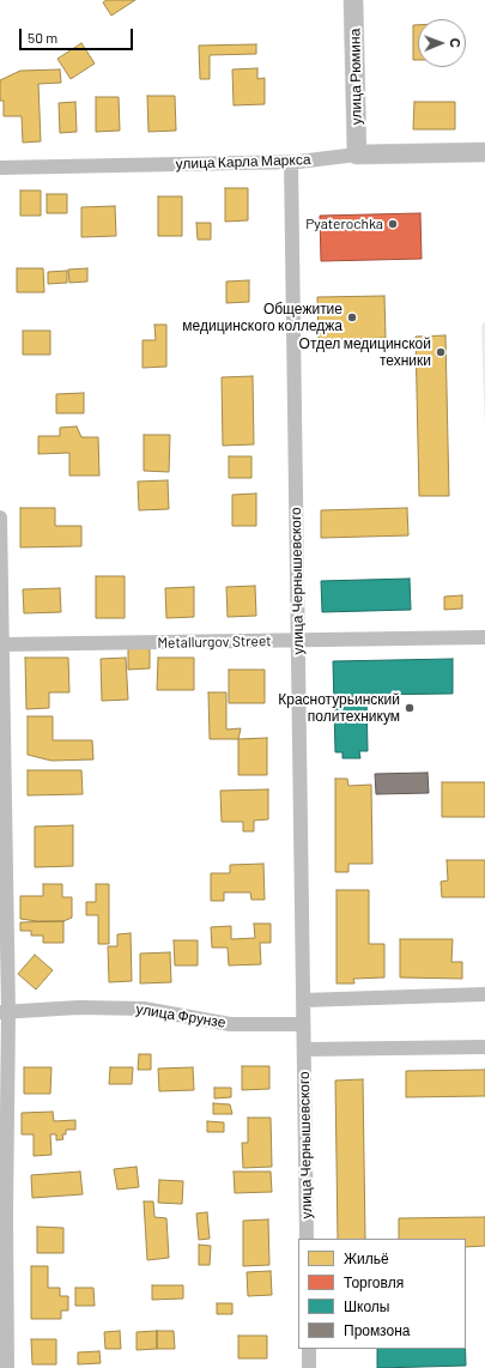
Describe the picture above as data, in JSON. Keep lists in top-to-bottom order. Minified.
{"streets":{"main road":["улица Рюмина","улица Карла Маркса"],"street":["улица Чернышевского","Metallurgov Street","улица Фрунзе"]},"crossings":[["улица Рюмина","улица Карла Маркса"],["улица Карла Маркса","улица Чернышевского"],["улица Чернышевского","Metallurgov Street"],["улица Чернышевского","улица Фрунзе"]],"places":["Pyaterochka","Общежитие медицинского колледжа","Отдел медицинской техники","Краснотурьинский политехникум"],"legend":["Жильё","Торговля","Школы","Промзона"],"scale_bar":"50 m","north":"right"}
